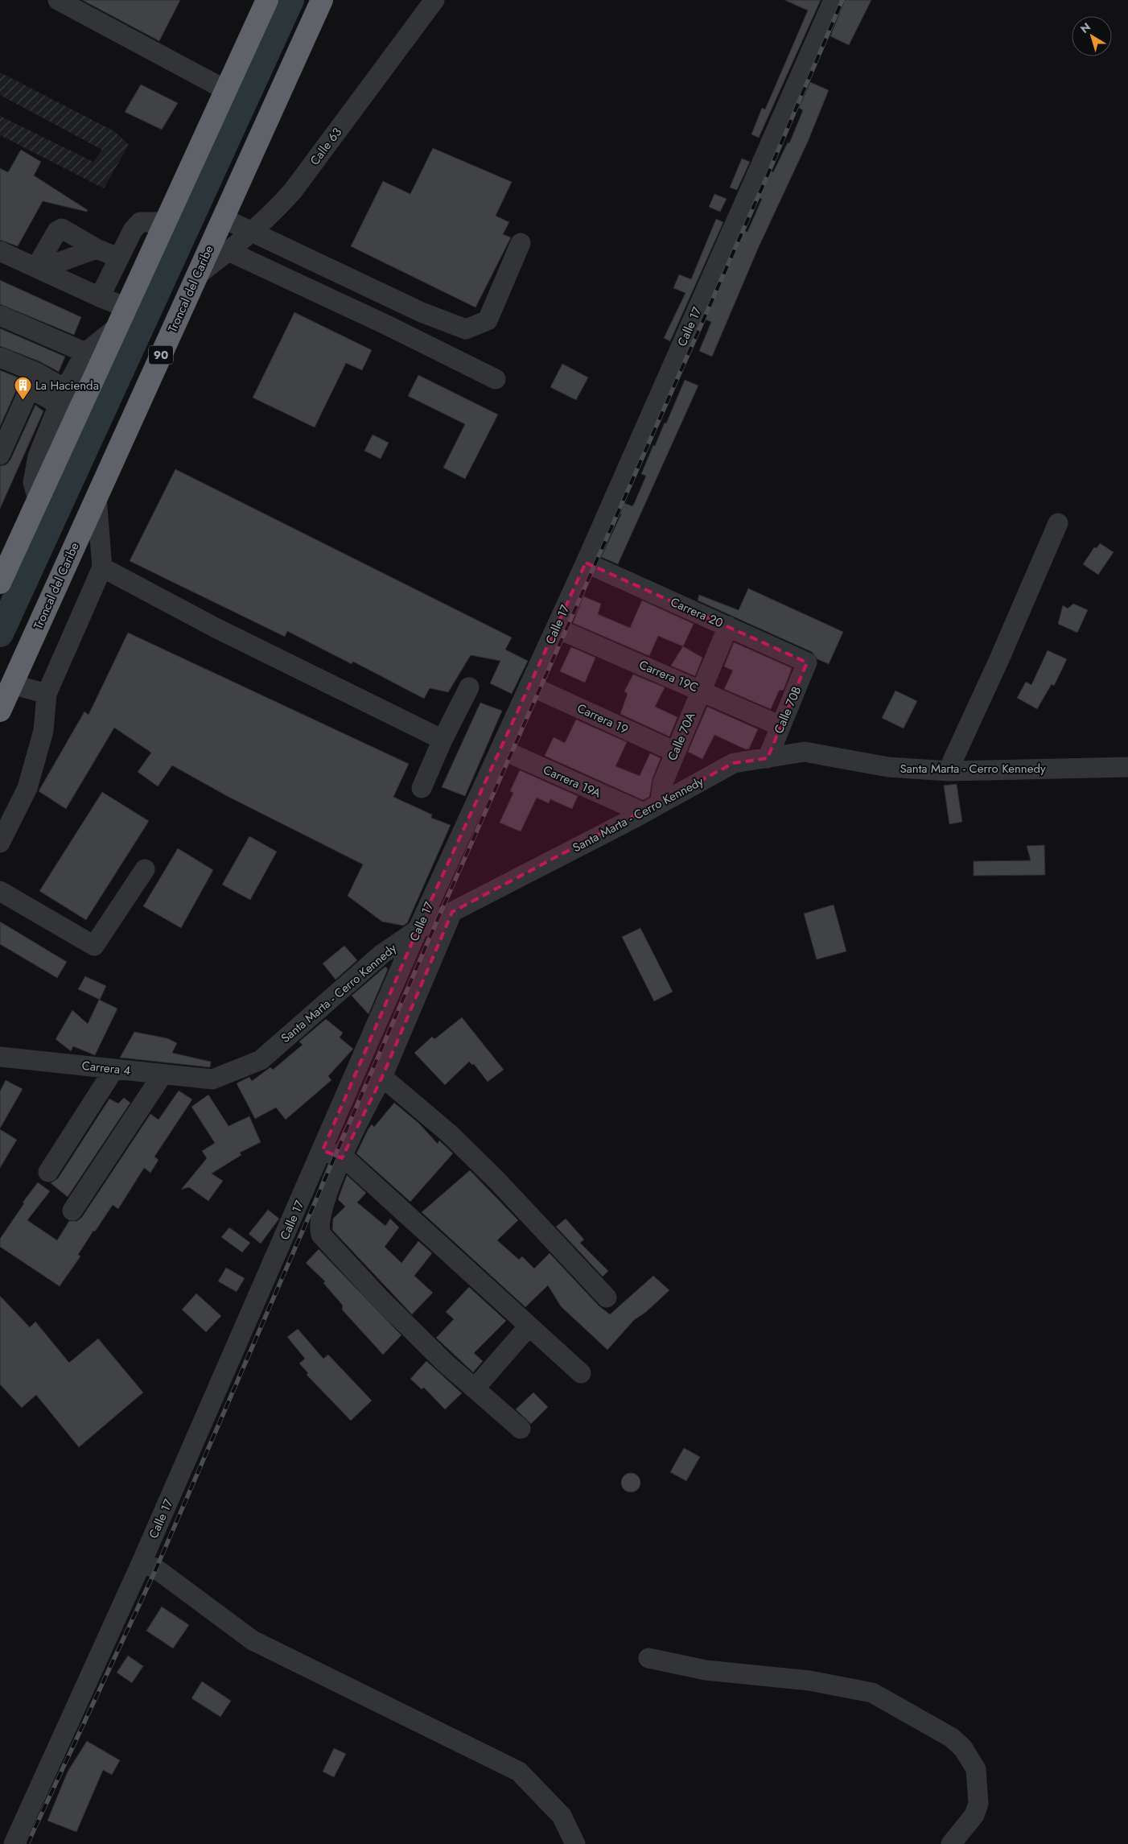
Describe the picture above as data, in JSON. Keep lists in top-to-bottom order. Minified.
{"streets":{"highway":["Troncal del Caribe","90"],"street":["Calle 63","Calle 17","Carrera 20","Carrera 19C","Calle 70B","Carrera 19","Calle 70A","Santa Marta - Cerro Kennedy","Carrera 19A","Carrera 4"]},"crossings":[["Calle 63","Troncal del Caribe"],["Calle 17","Carrera 20"],["Calle 17","Carrera 19C"],["Calle 17","Carrera 19"],["Calle 17","Santa Marta - Cerro Kennedy"],["Calle 17","Carrera 19A"],["Carrera 20","Calle 70B"],["Carrera 20","Calle 70A"],["Carrera 19C","Calle 70B"],["Carrera 19C","Calle 70A"],["Calle 70B","Santa Marta - Cerro Kennedy"],["Carrera 19","Calle 70A"],["Calle 70A","Santa Marta - Cerro Kennedy"],["Calle 70A","Carrera 19A"],["Santa Marta - Cerro Kennedy","Carrera 19A"],["Santa Marta - Cerro Kennedy","Carrera 4"]],"places":{"building":["La Hacienda"]},"north":"top left"}
